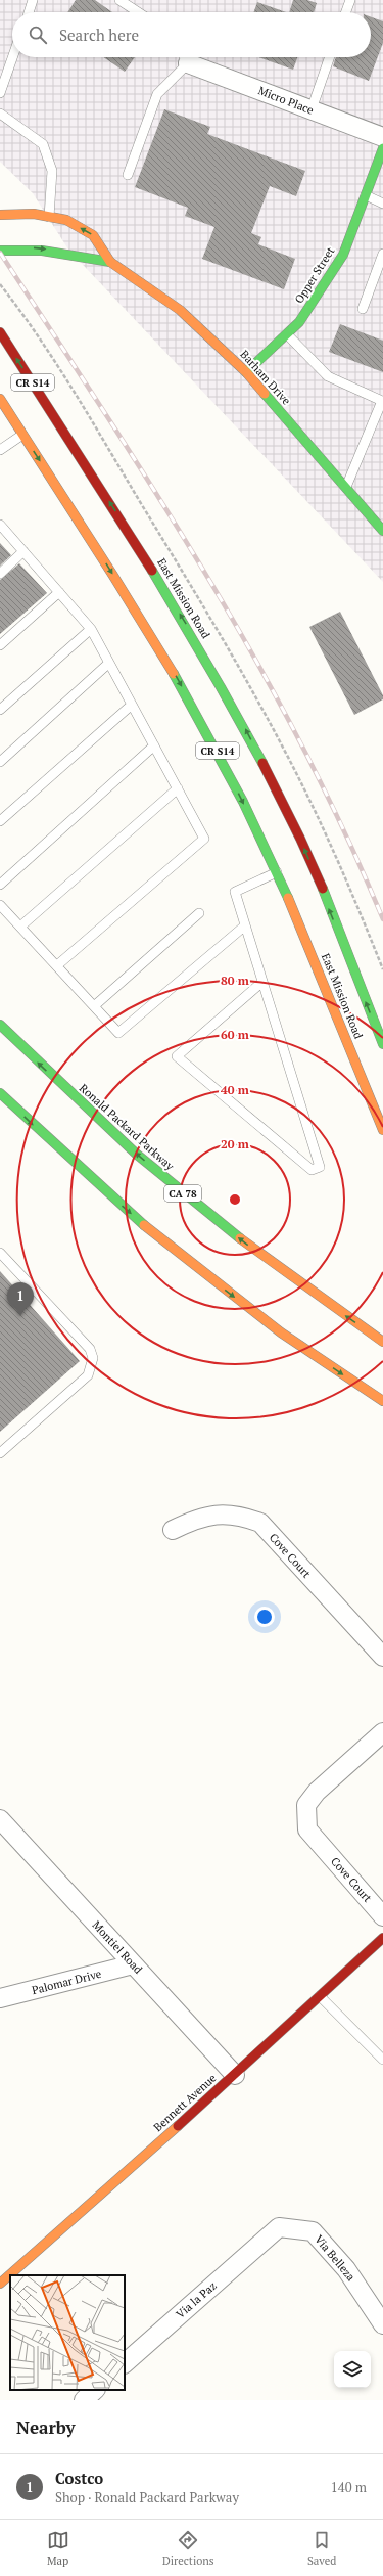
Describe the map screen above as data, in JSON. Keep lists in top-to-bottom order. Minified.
{"streets":{"main road":["Opper Street","Barham Drive","CR S14","East Mission Road","Ronald Packard Parkway","CA 78","Bennett Avenue"],"street":["Micro Place","Cove Court","Montiel Road","Palomar Drive","Via Belleza","Via la Paz"]},"crossings":[["Opper Street","Barham Drive"],["Montiel Road","Palomar Drive"],["Montiel Road","Bennett Avenue"],["Via Belleza","Via la Paz"]],"page":{"search":"Search here","pins":"1","heading":"Nearby","list":[{"mark":"1","name":"Costco","note":"Shop · Ronald Packard Parkway","value":"140 m"}],"nav":["Map","Directions","Saved"]},"rings":["80 m","60 m","40 m","20 m"]}
